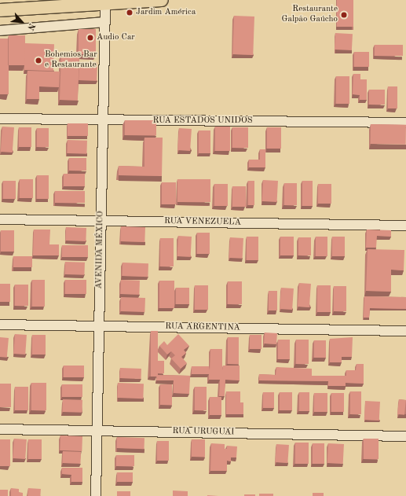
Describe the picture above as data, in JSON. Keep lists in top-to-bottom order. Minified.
{"streets":{"street":["RUA ESTADOS UNIDOS","RUA VENEZUELA","AVENIDA MÉXICO","RUA ARGENTINA","RUA URUGUAI"]},"crossings":[["RUA ESTADOS UNIDOS","AVENIDA MÉXICO"],["RUA VENEZUELA","AVENIDA MÉXICO"],["AVENIDA MÉXICO","RUA ARGENTINA"],["AVENIDA MÉXICO","RUA URUGUAI"]],"places":["Jardim América","Restaurante Galpão Gaúcho","Audio Car","Bohemios Bar e Restaurante"],"north":"bottom right"}
